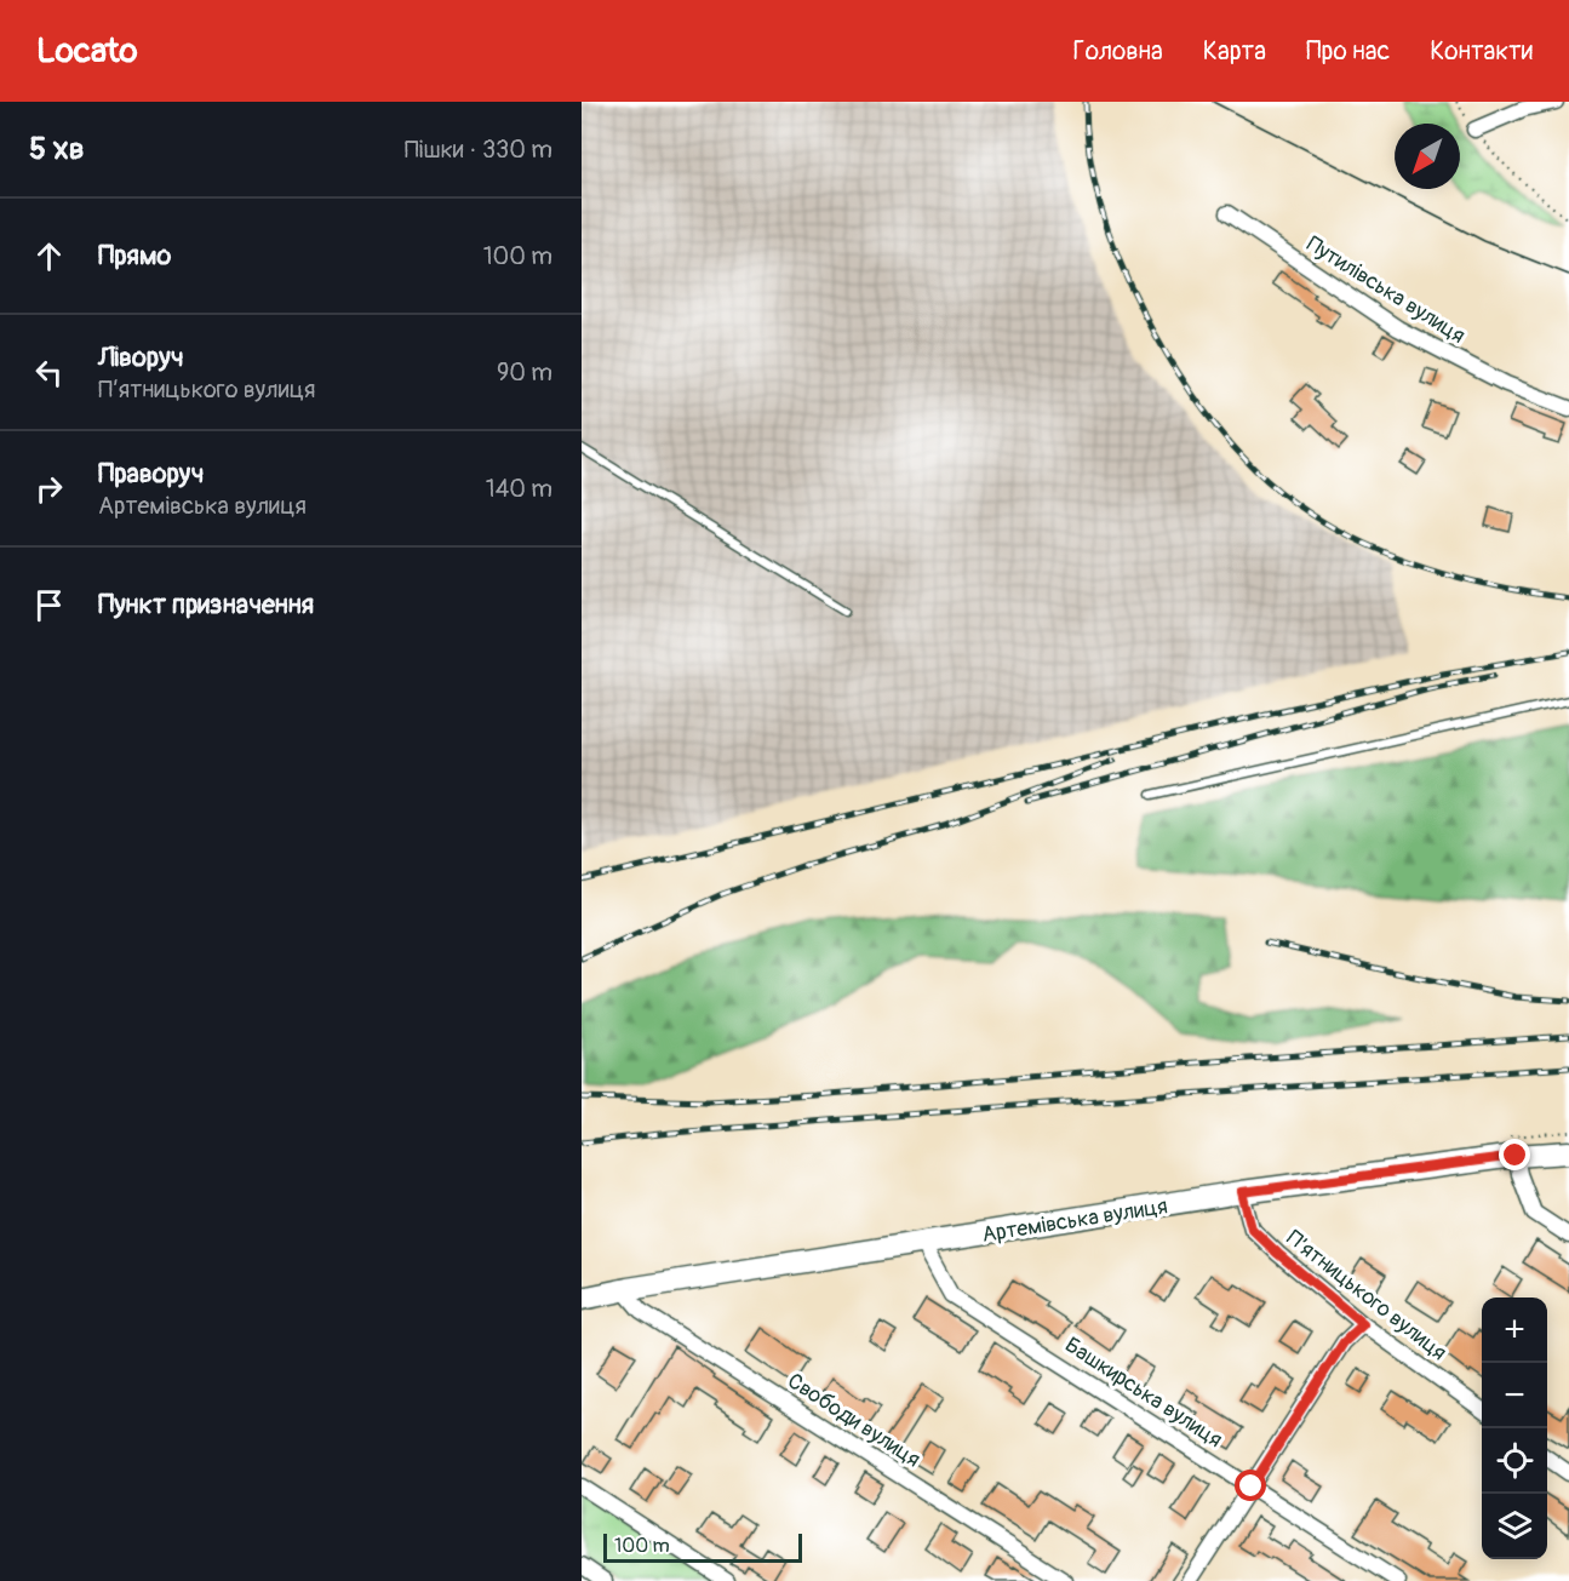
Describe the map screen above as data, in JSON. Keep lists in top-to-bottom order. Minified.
{"streets":{"main road":["Артемівська вулиця"],"street":["Путилівська вулиця","П’ятницького вулиця","Башкирська вулиця","Свободи вулиця"]},"crossings":[["Артемівська вулиця","П’ятницького вулиця"],["Артемівська вулиця","Башкирська вулиця"],["Артемівська вулиця","Свободи вулиця"]],"scale_bar":"100 m","north":"bottom left","page":{"header":"Locato","nav":["Головна","Карта","Про нас","Контакти"],"heading":["5 хв","Пішки · 330 m"],"list":[["Прямо","100 m"],["Ліворуч","П’ятницького вулиця","90 m"],["Праворуч","Артемівська вулиця","140 m"],"Пункт призначення"],"map_buttons":["+","−"],"scale":"100 m"}}
